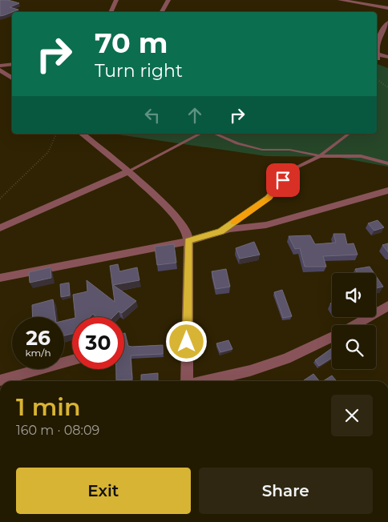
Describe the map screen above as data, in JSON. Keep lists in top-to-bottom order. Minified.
{"page":{"turn":["70 m","Turn right"],"speed":"26 km/h","limit":"30","heading":["1 min","160 m · 08:09"],"buttons":["Exit","Share"]}}
